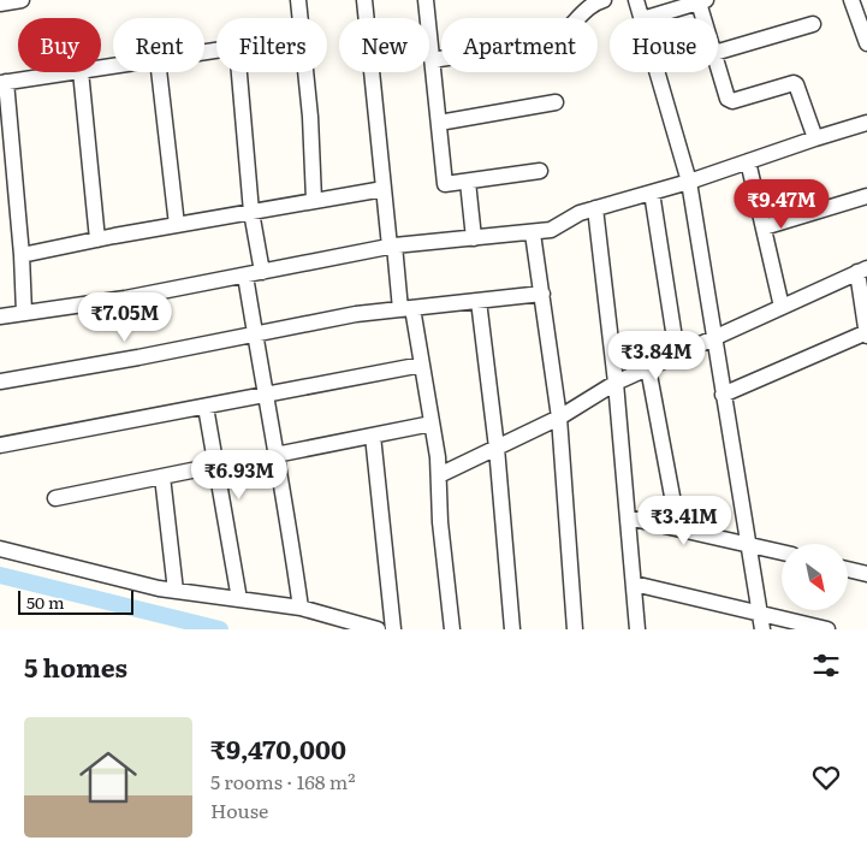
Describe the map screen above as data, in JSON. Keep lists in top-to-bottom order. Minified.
{"scale_bar":"50 m","north":"bottom right","page":{"chip":["Buy","Rent","Filters","New","Apartment","House"],"price":["₹9.47M","₹7.05M","₹3.84M","₹6.93M","₹3.41M"],"scale":"50 m","heading":"5 homes","list":[{"name":"₹9,470,000","note":"5 rooms · 168 m² · House"}]}}
